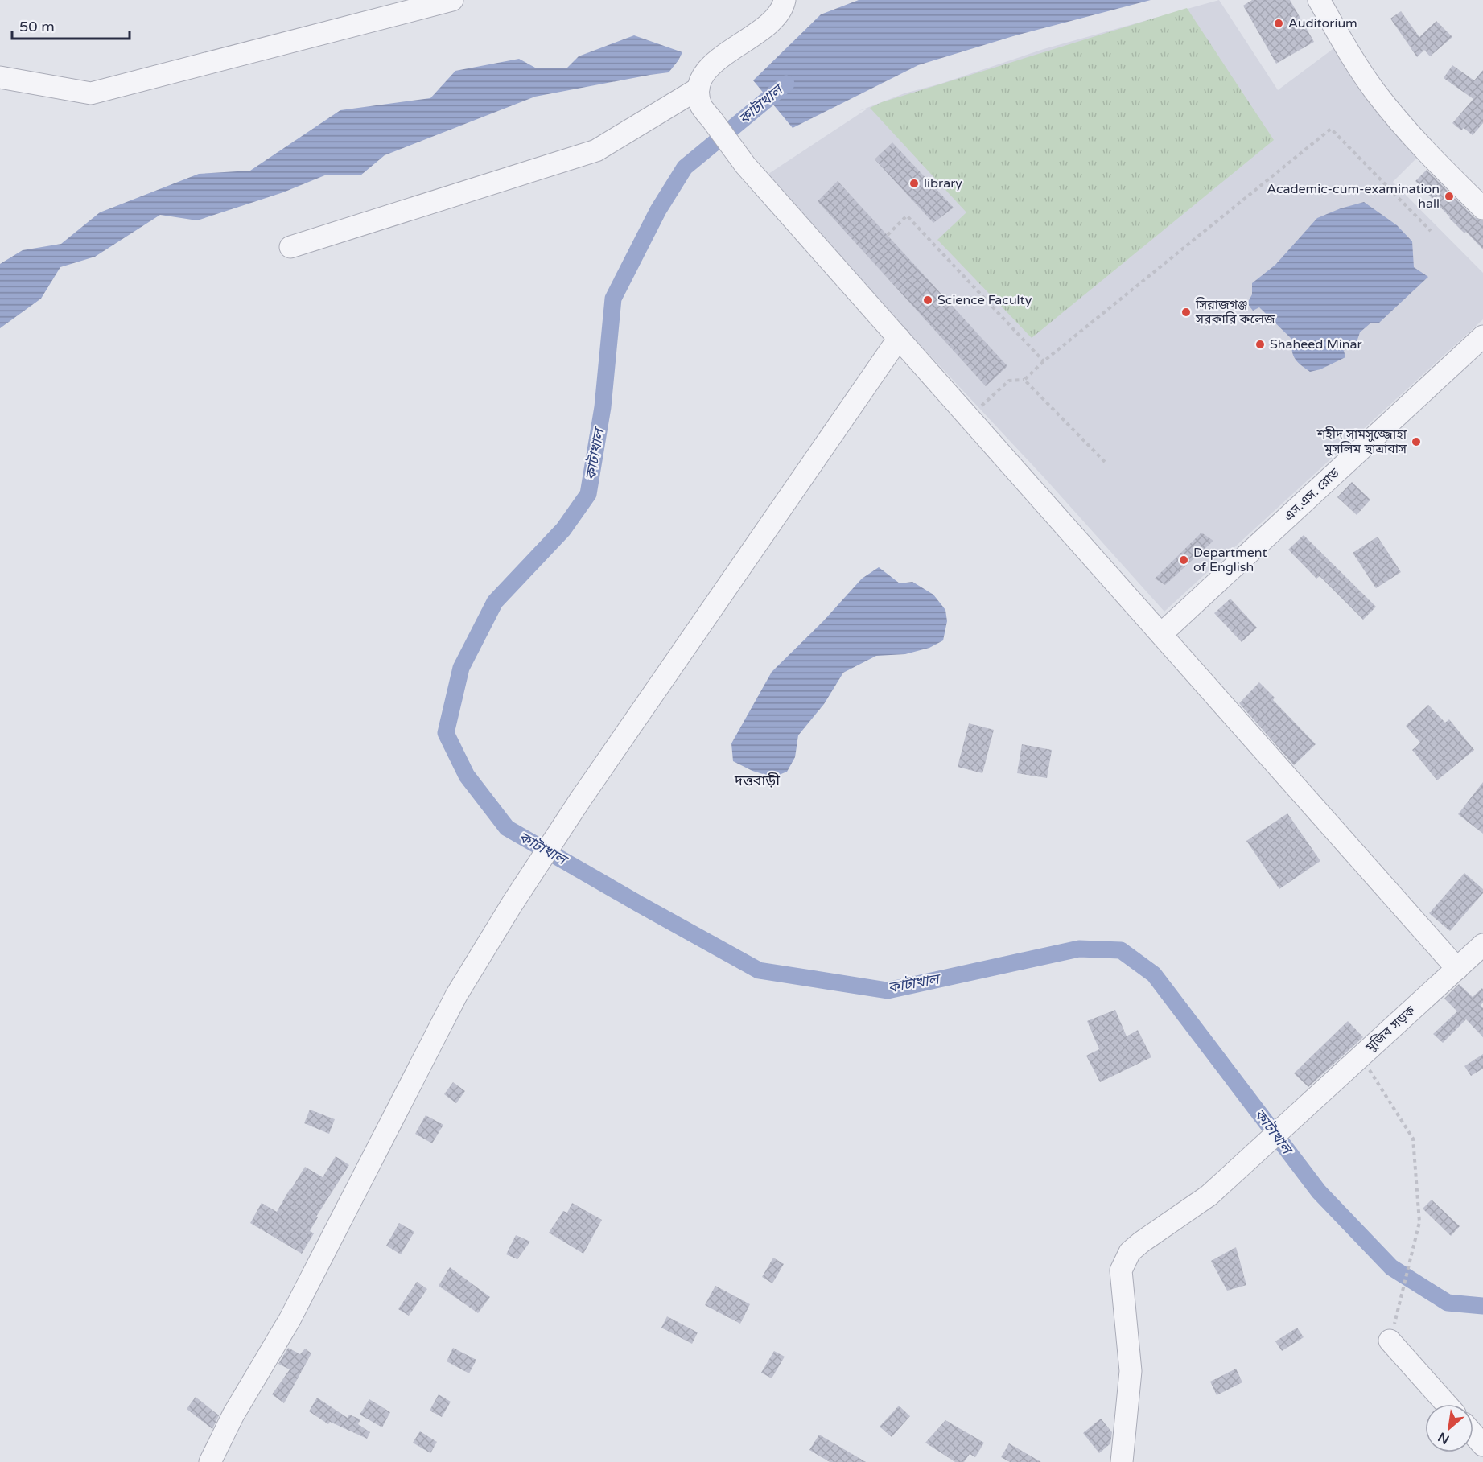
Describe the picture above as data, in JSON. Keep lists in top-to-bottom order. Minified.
{"streets":{"street":["এস.এস. রোড","মুজিব সড়ক"]},"districts":["দত্তবাড়ী"],"water":["কাটাখাল"],"places":["Auditorium","library","Academic-cum-examination hall","Science Faculty","সিরাজগঞ্জ সরকারি কলেজ","Shaheed Minar","শহীদ সামসুজ্জোহা মুসলিম ছাত্রাবাস","Department of English"],"scale_bar":"50 m","north":"bottom left"}
